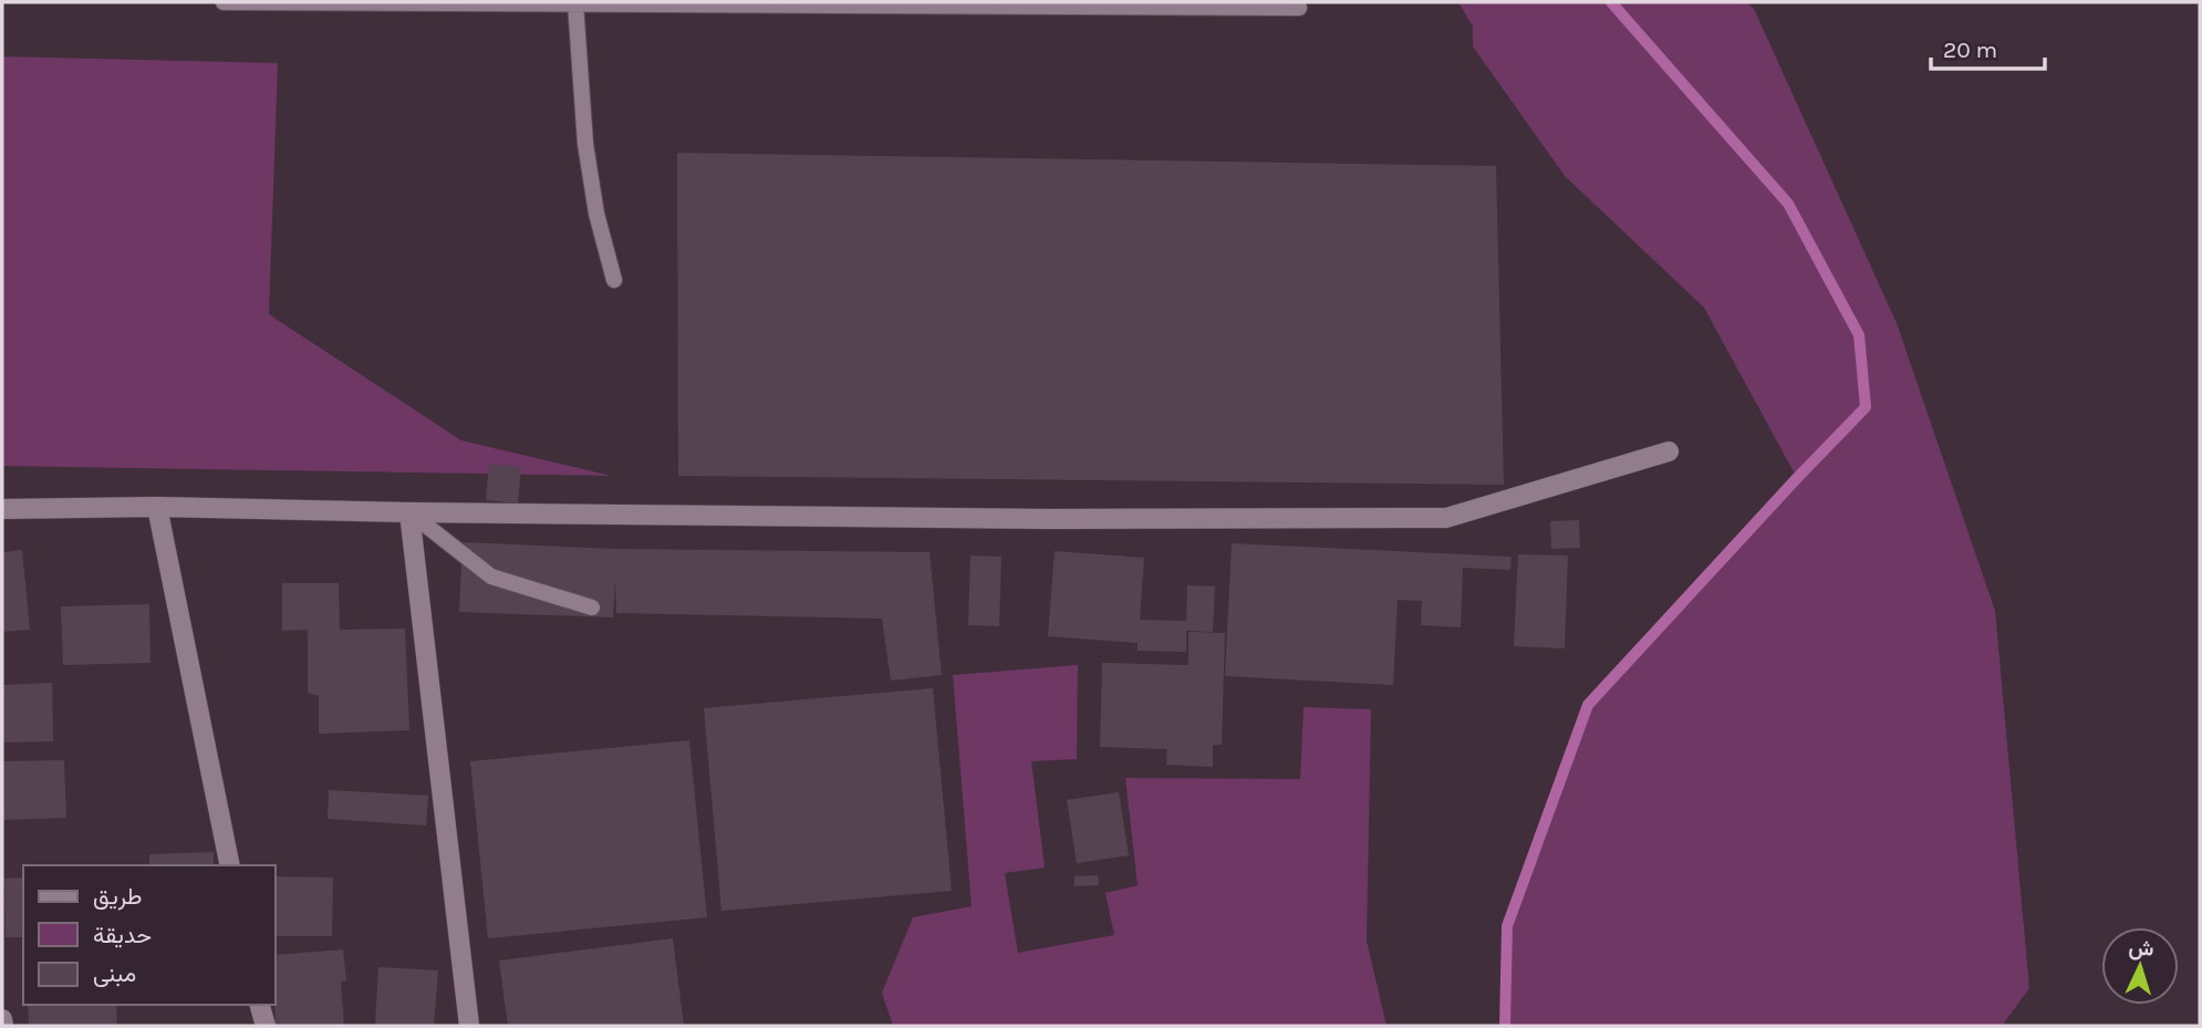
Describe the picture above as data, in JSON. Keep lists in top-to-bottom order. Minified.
{"legend":["طريق","حديقة","مبنى"],"scale_bar":"20 m","north":"top"}
